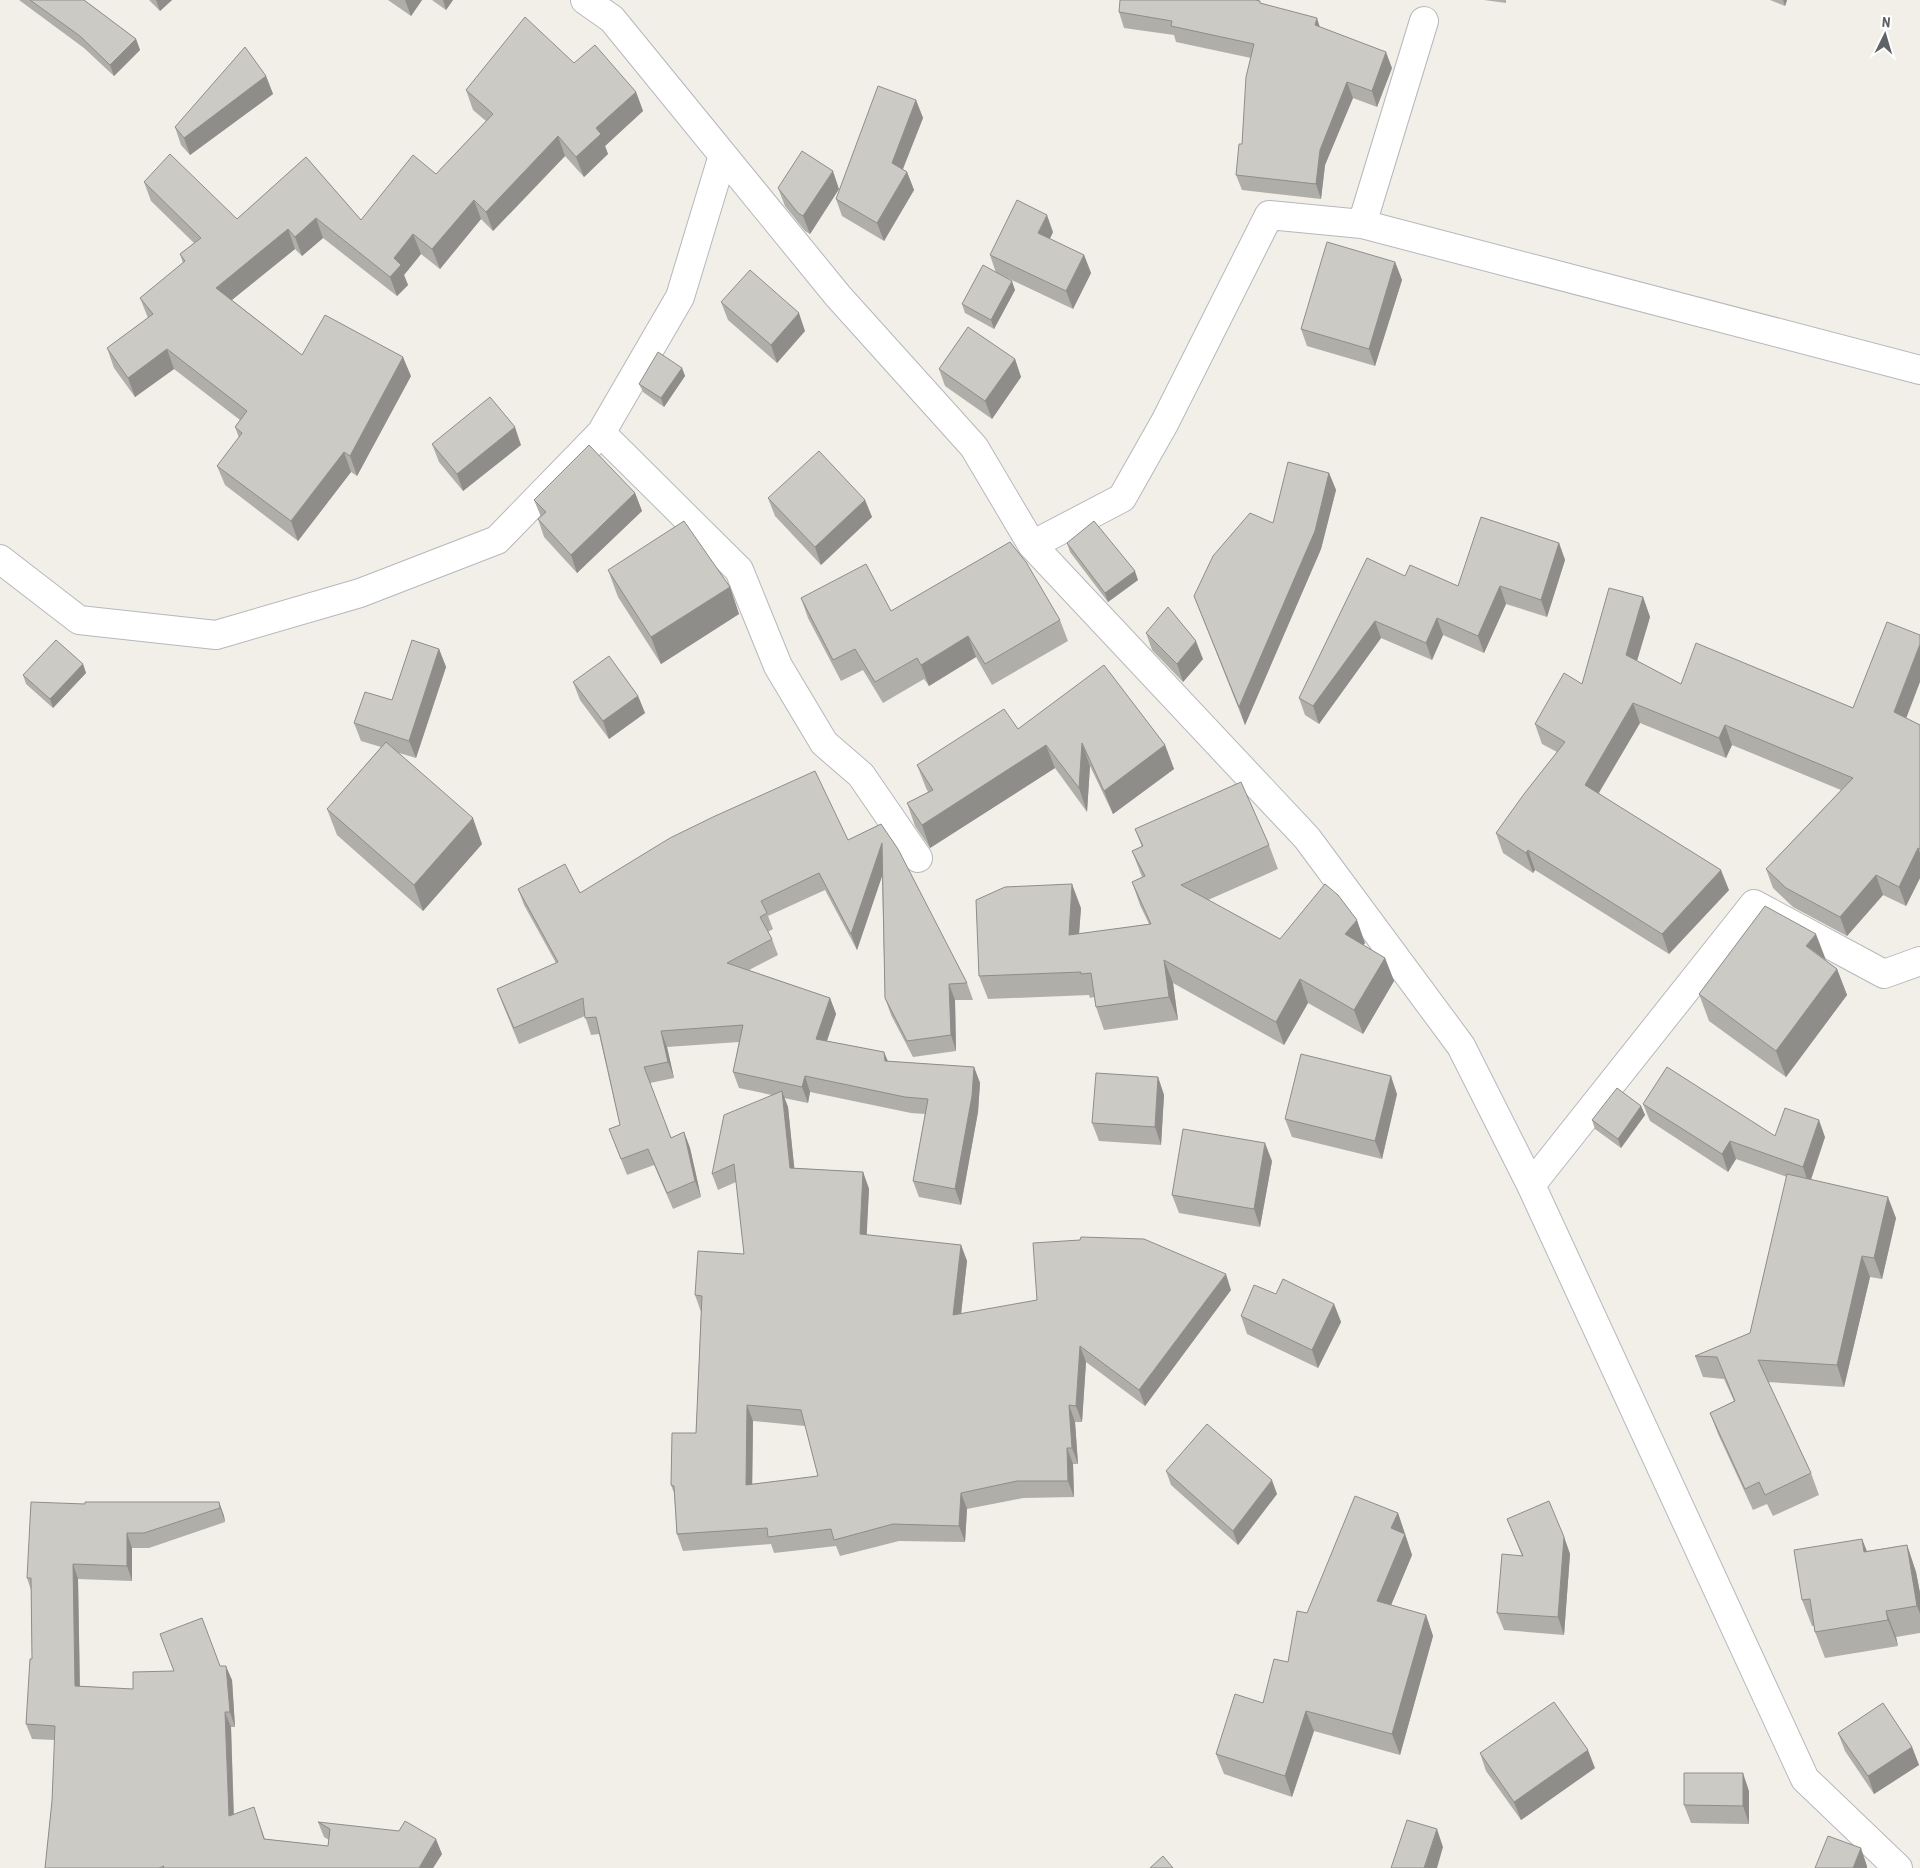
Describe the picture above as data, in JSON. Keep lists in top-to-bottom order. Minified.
{"north":"top"}
